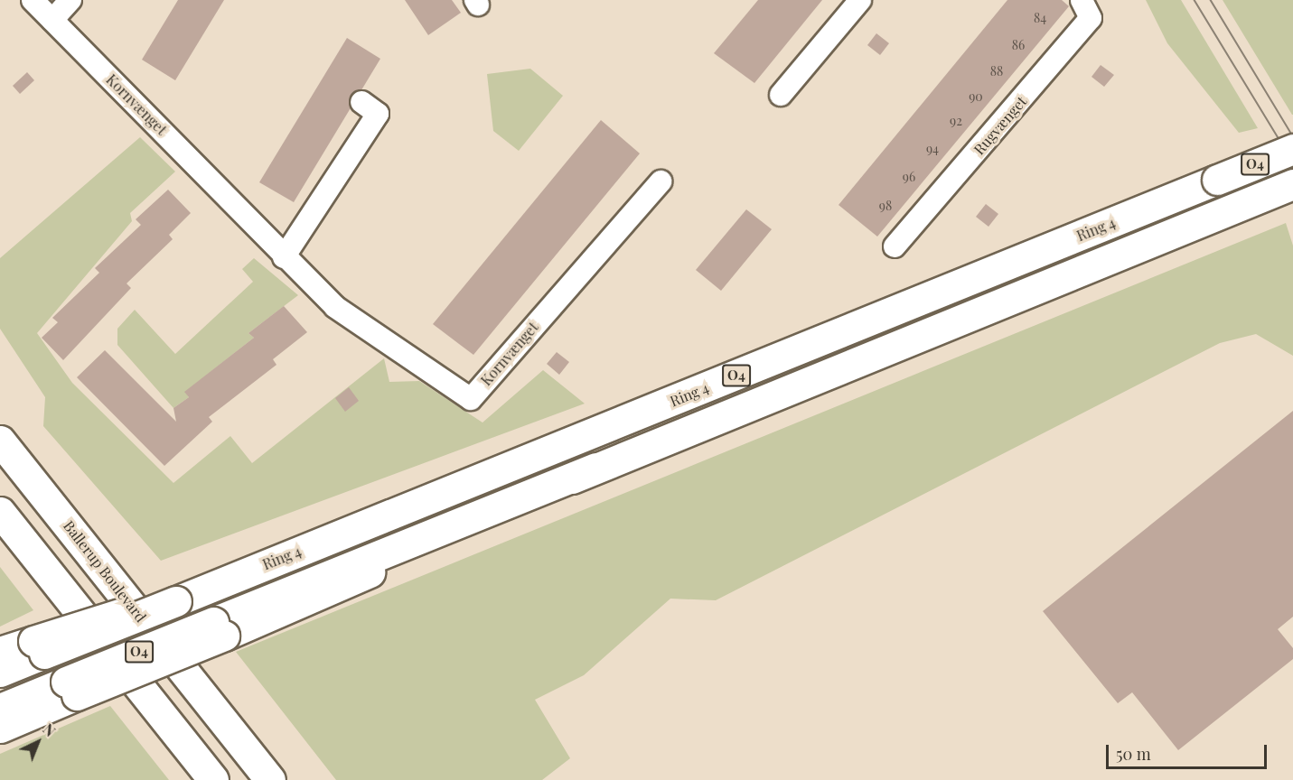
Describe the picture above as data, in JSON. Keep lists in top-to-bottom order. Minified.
{"streets":{"main road":["O4","Ring 4","Ballerup Boulevard"],"street":["Kornvænget","Rugvænget"]},"crossings":[["O4","Ring 4"]],"house_numbers":["84","86","88","90","92","94","96","98"],"scale_bar":"50 m","north":"top right"}
